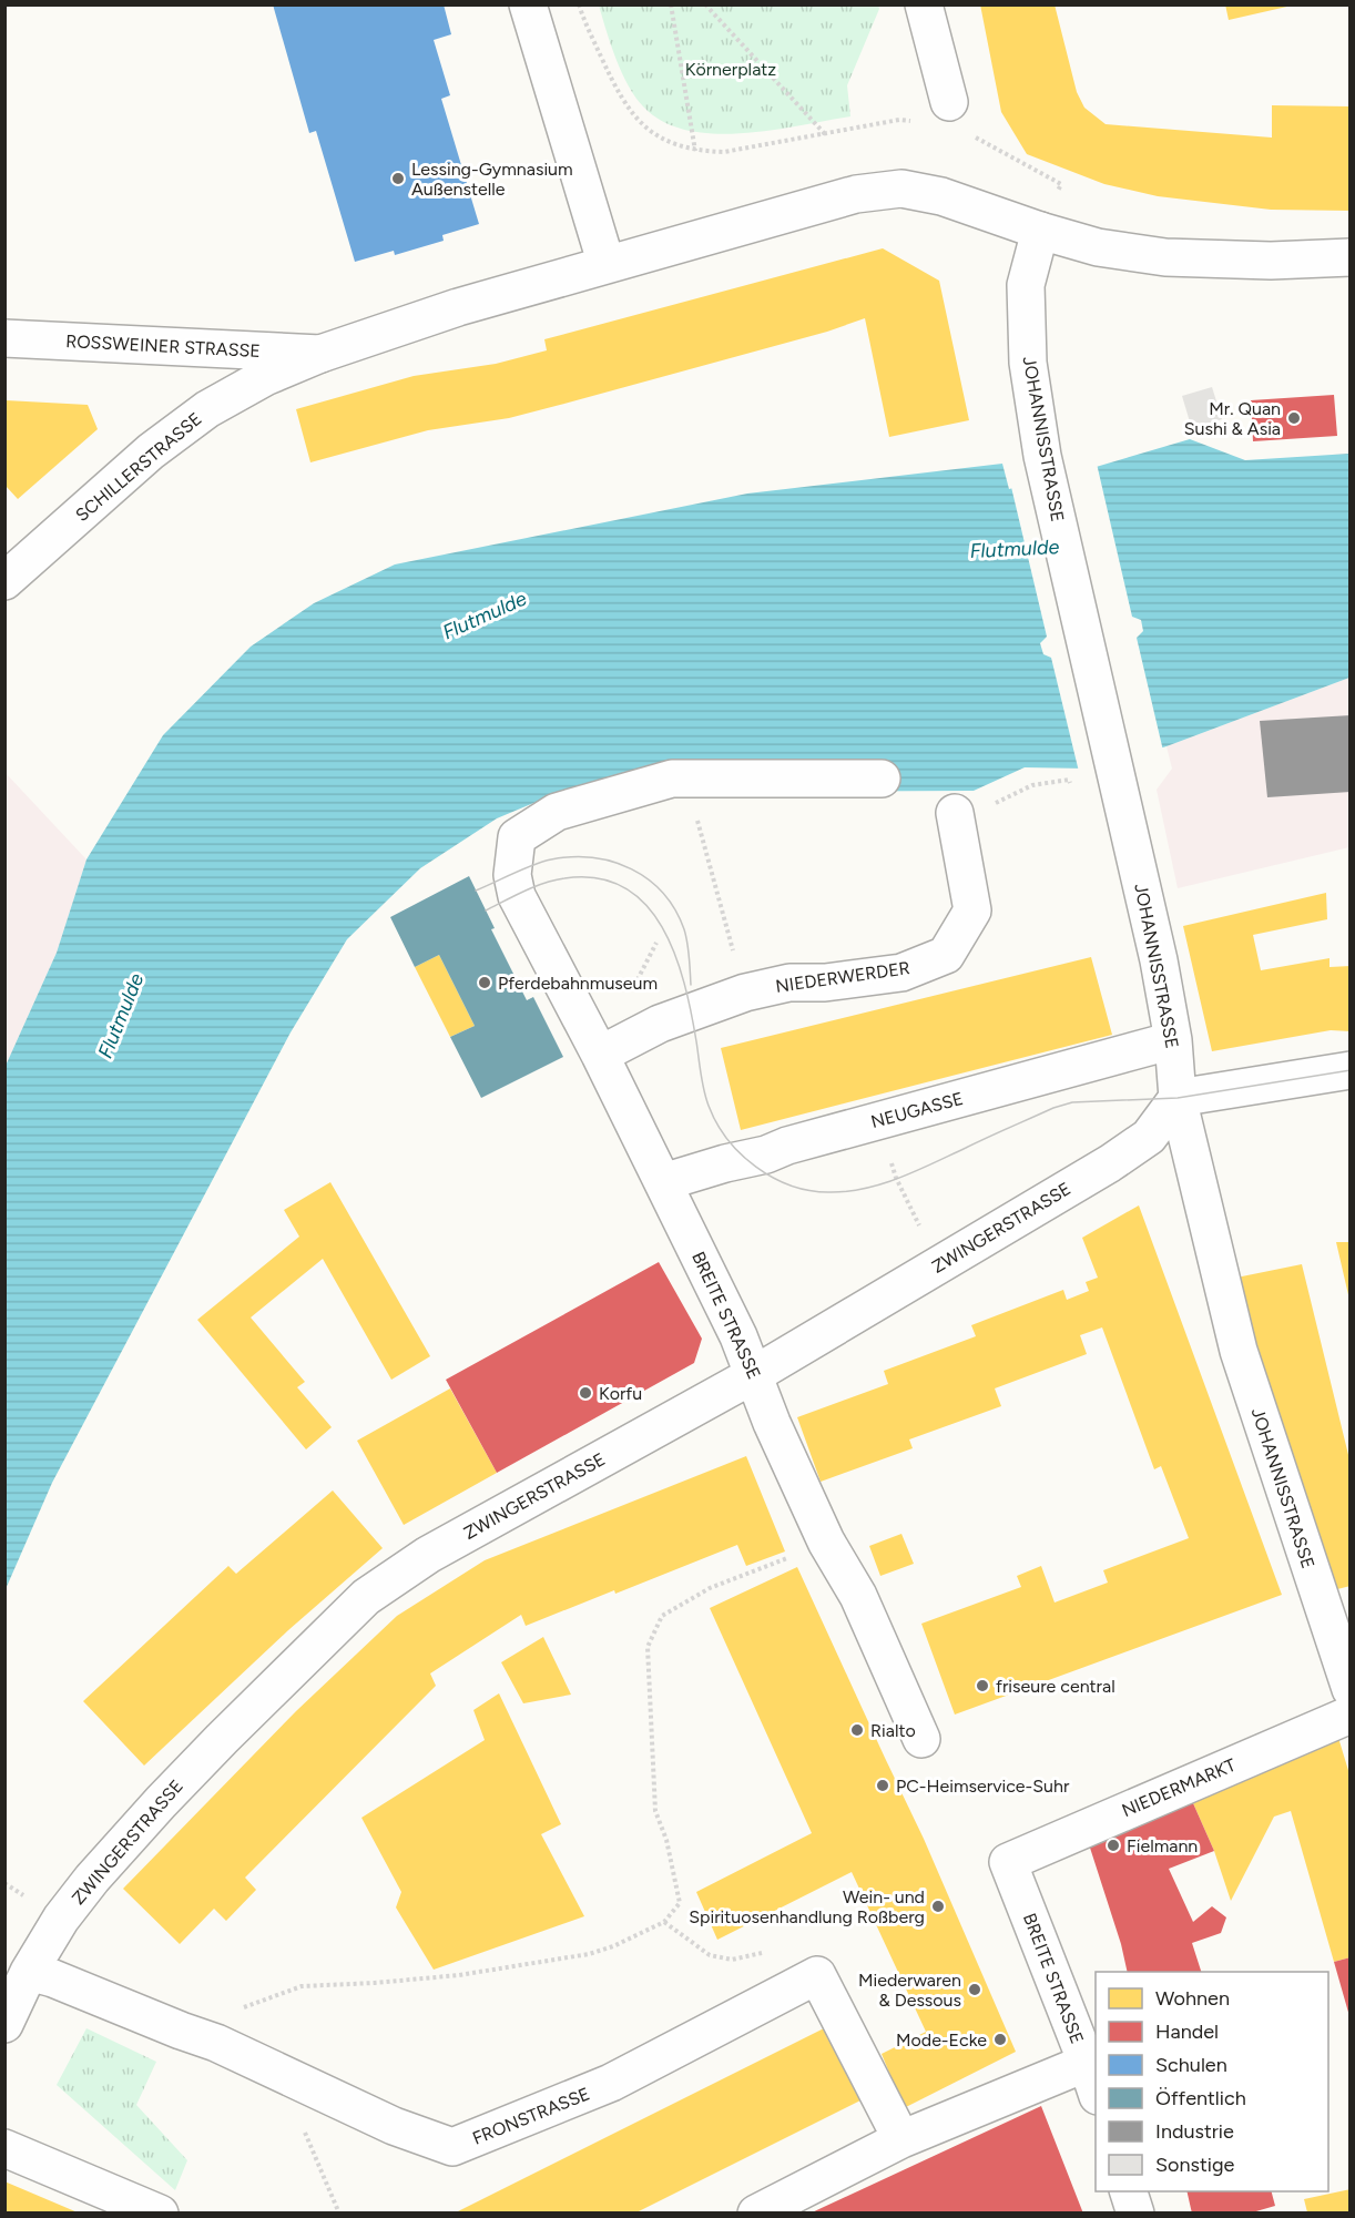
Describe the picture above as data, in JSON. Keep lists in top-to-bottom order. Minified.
{"streets":{"street":["ROSSWEINER STRASSE","JOHANNISSTRASSE","SCHILLERSTRASSE","NIEDERWERDER","NEUGASSE","ZWINGERSTRASSE","BREITE STRASSE","NIEDERMARKT","FRONSTRASSE"]},"crossings":[["ROSSWEINER STRASSE","SCHILLERSTRASSE"],["JOHANNISSTRASSE","NEUGASSE"],["JOHANNISSTRASSE","ZWINGERSTRASSE"],["NIEDERWERDER","BREITE STRASSE"],["NEUGASSE","BREITE STRASSE"],["ZWINGERSTRASSE","BREITE STRASSE"],["ZWINGERSTRASSE","FRONSTRASSE"],["BREITE STRASSE","NIEDERMARKT"]],"water":["Flutmulde"],"parks":["Körnerplatz"],"places":["Lessing-Gymnasium Außenstelle","Mr. Quan Sushi & Asia","Pferdebahnmuseum","Korfu","friseure central","Rialto","PC-Heimservice-Suhr","Fielmann","Wein- und Spirituosenhandlung Roßberg","Miederwaren & Dessous","Mode-Ecke"],"legend":["Wohnen","Handel","Schulen","Öffentlich","Industrie","Sonstige"]}
